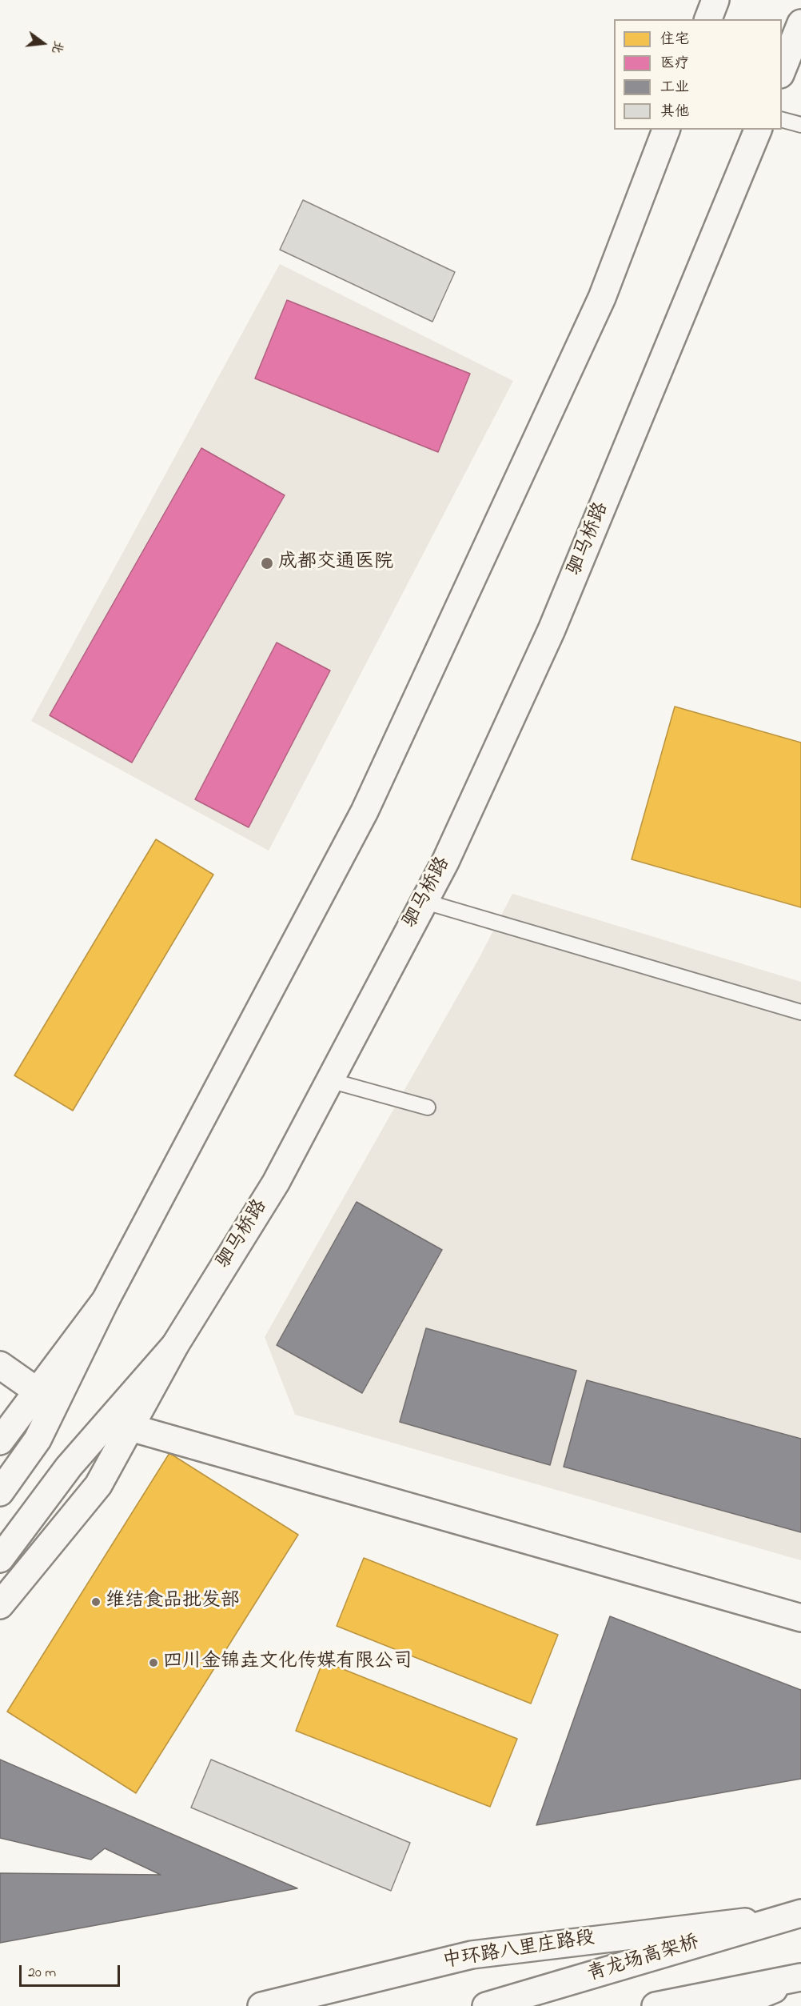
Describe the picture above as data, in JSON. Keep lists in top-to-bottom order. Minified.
{"streets":{"main road":["驷马桥路","中环路八里庄路段","青龙场高架桥"]},"crossings":[["中环路八里庄路段","青龙场高架桥"]],"places":["成都交通医院","维结食品批发部","四川金锦垚文化传媒有限公司"],"legend":["住宅","医疗","工业","其他"],"scale_bar":"20 m","north":"right"}
